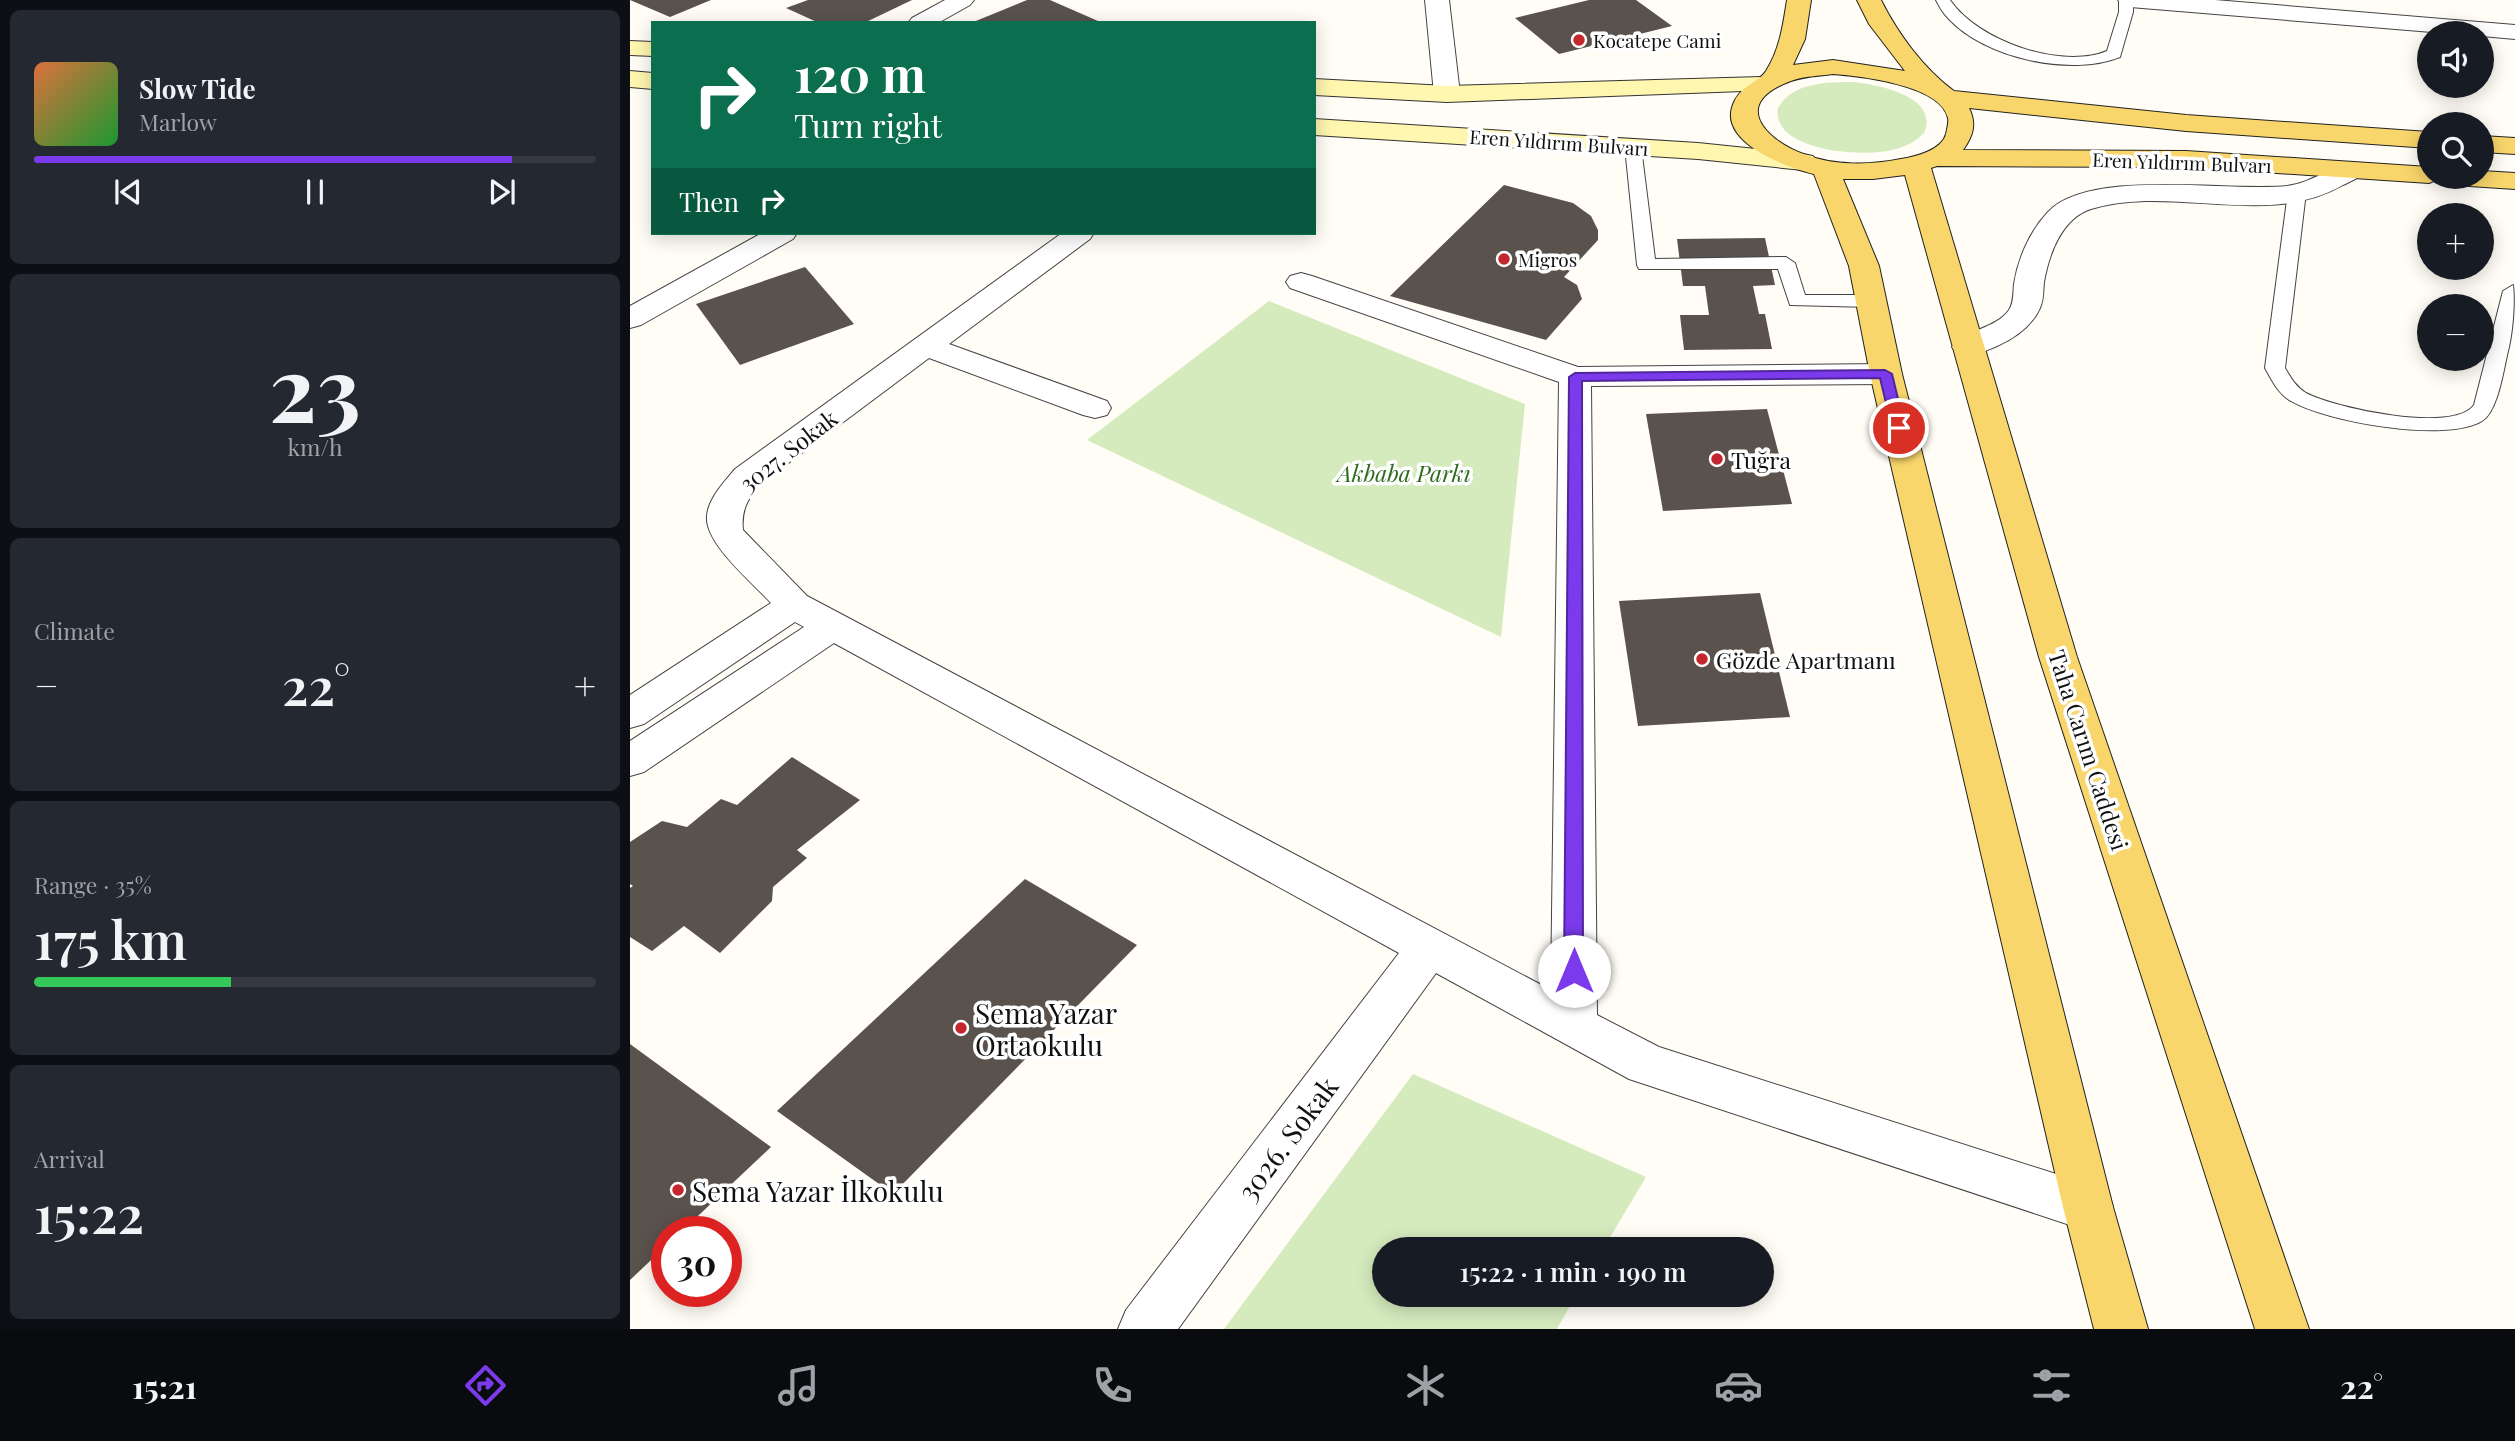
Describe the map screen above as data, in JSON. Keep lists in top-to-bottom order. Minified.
{"streets":{"main road":["Eren Yıldırım Bulvarı","Taha Carım Caddesi"],"street":["3027. Sokak","3026. Sokak"]},"crossings":[["Eren Yıldırım Bulvarı","Taha Carım Caddesi"]],"parks":["Akbaba Parkı"],"places":["Kocatepe Cami","Migros","Tuğra","Gözde Apartmanı","Sema Yazar Ortaokulu","Sema Yazar İlkokulu"],"page":{"map_buttons":["+","−"],"turn":["120 m","Turn right"],"song":["Slow Tide","Marlow"],"then":"Then","tile":[["23","km/h"],"Climate",["Range · 35%","175 km"],["Arrival","15:22"]],"heat":["−","22°","+"],"limit":"30","trip":"15:22 · 1 min · 190 m","tabs":["15:21","22°"]}}
